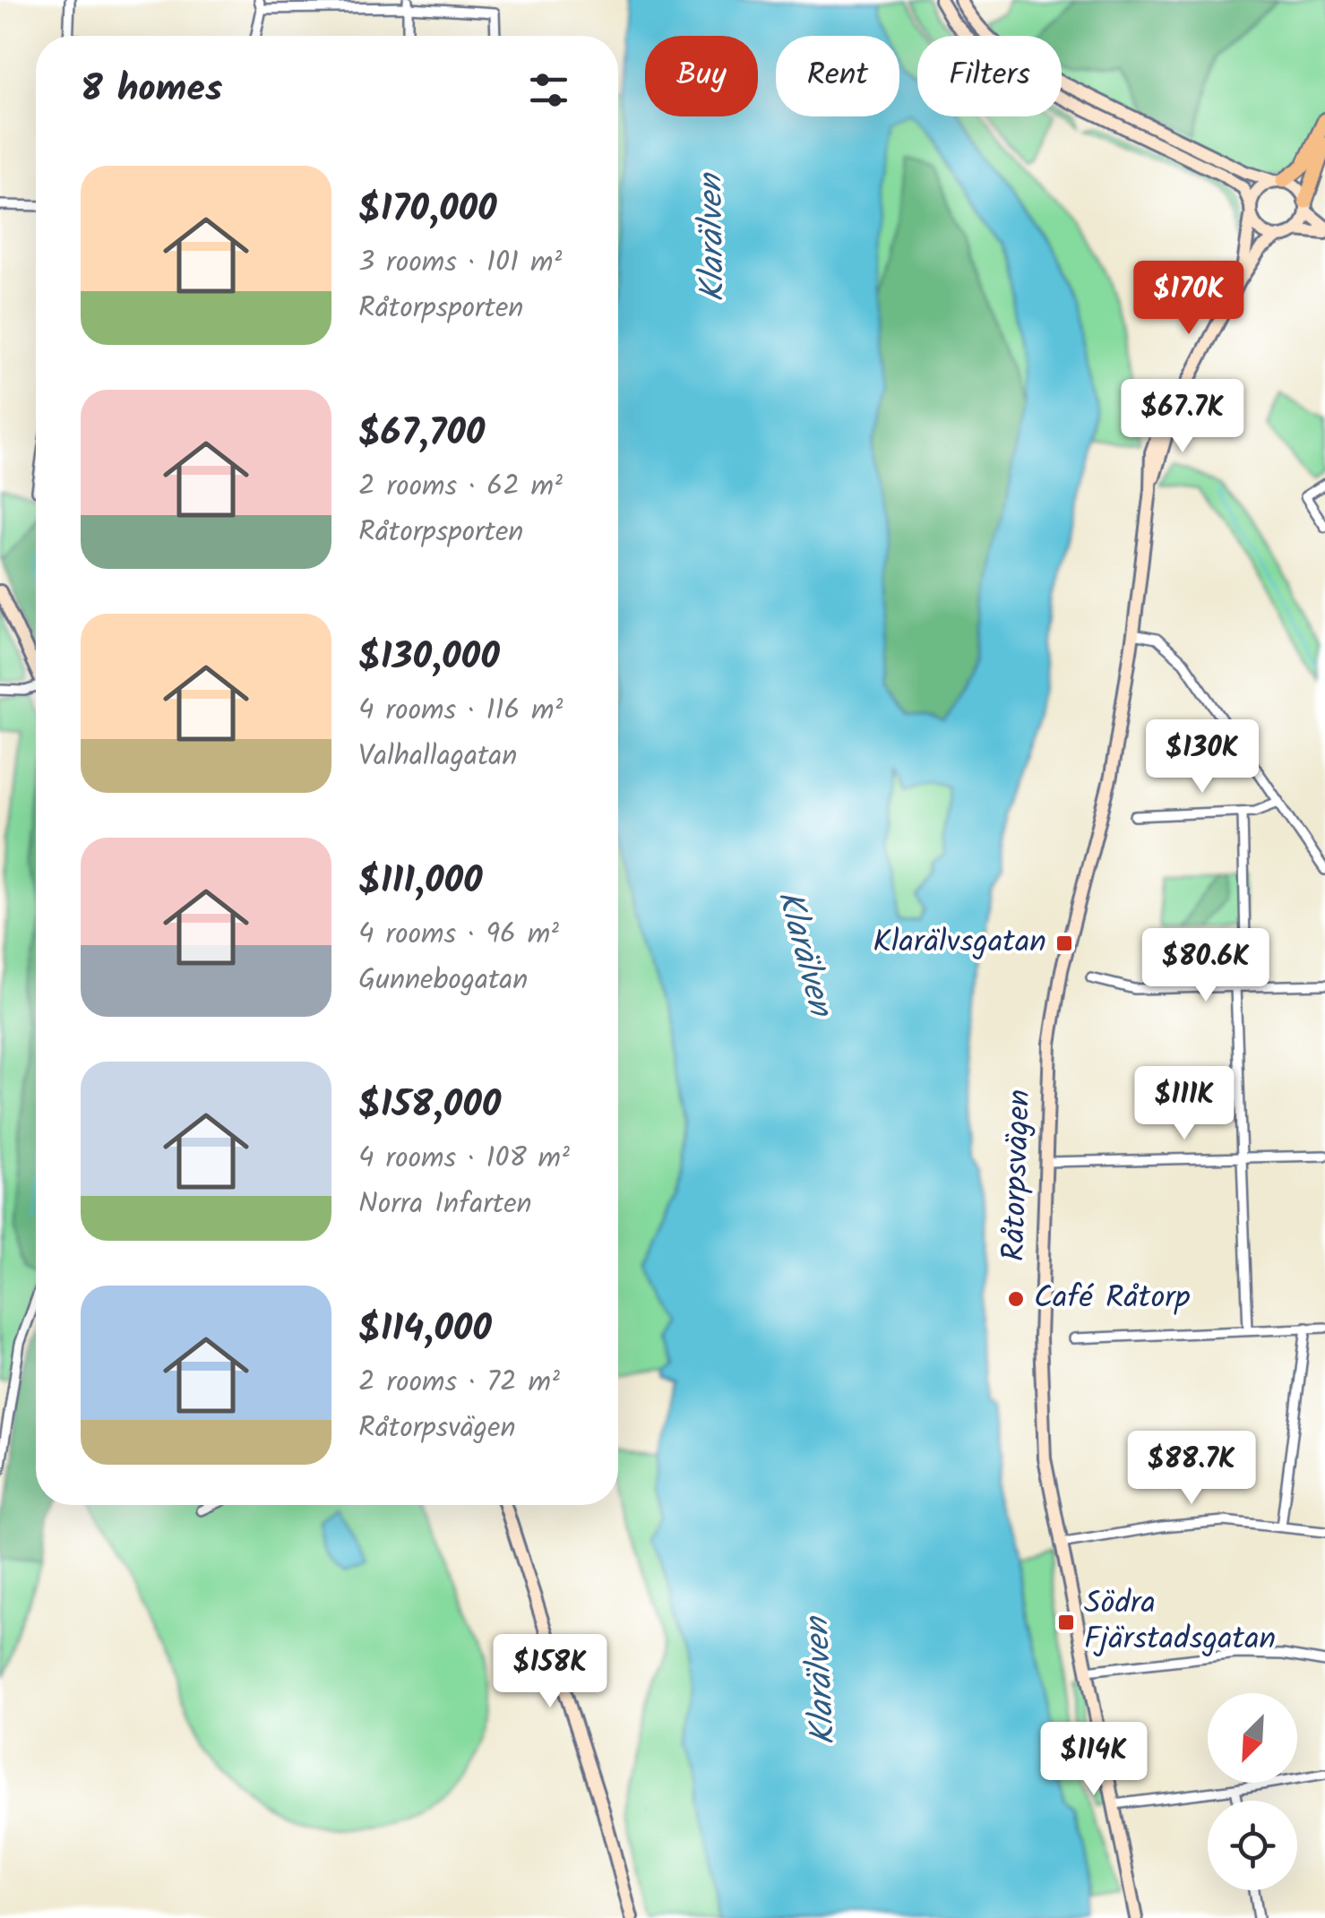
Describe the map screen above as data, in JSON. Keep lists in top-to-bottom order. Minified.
{"streets":{"street":["Råtorpsvägen"]},"water":["Klarälven"],"places":{"transit":["Klarälvsgatan","Södra Fjärstadsgatan"],"other":["Café Råtorp"]},"north":"bottom left","page":{"chip":["Buy","Rent","Filters"],"heading":"8 homes","list":[{"name":"$170,000","note":"3 rooms · 101 m² · Råtorpsporten"},{"name":"$67,700","note":"2 rooms · 62 m² · Råtorpsporten"},{"name":"$130,000","note":"4 rooms · 116 m² · Valhallagatan"},{"name":"$111,000","note":"4 rooms · 96 m² · Gunnebogatan"},{"name":"$158,000","note":"4 rooms · 108 m² · Norra Infarten"},{"name":"$114,000","note":"2 rooms · 72 m² · Råtorpsvägen"}],"price":["$170K","$67.7K","$130K","$80.6K","$111K","$88.7K","$158K","$114K"]}}
